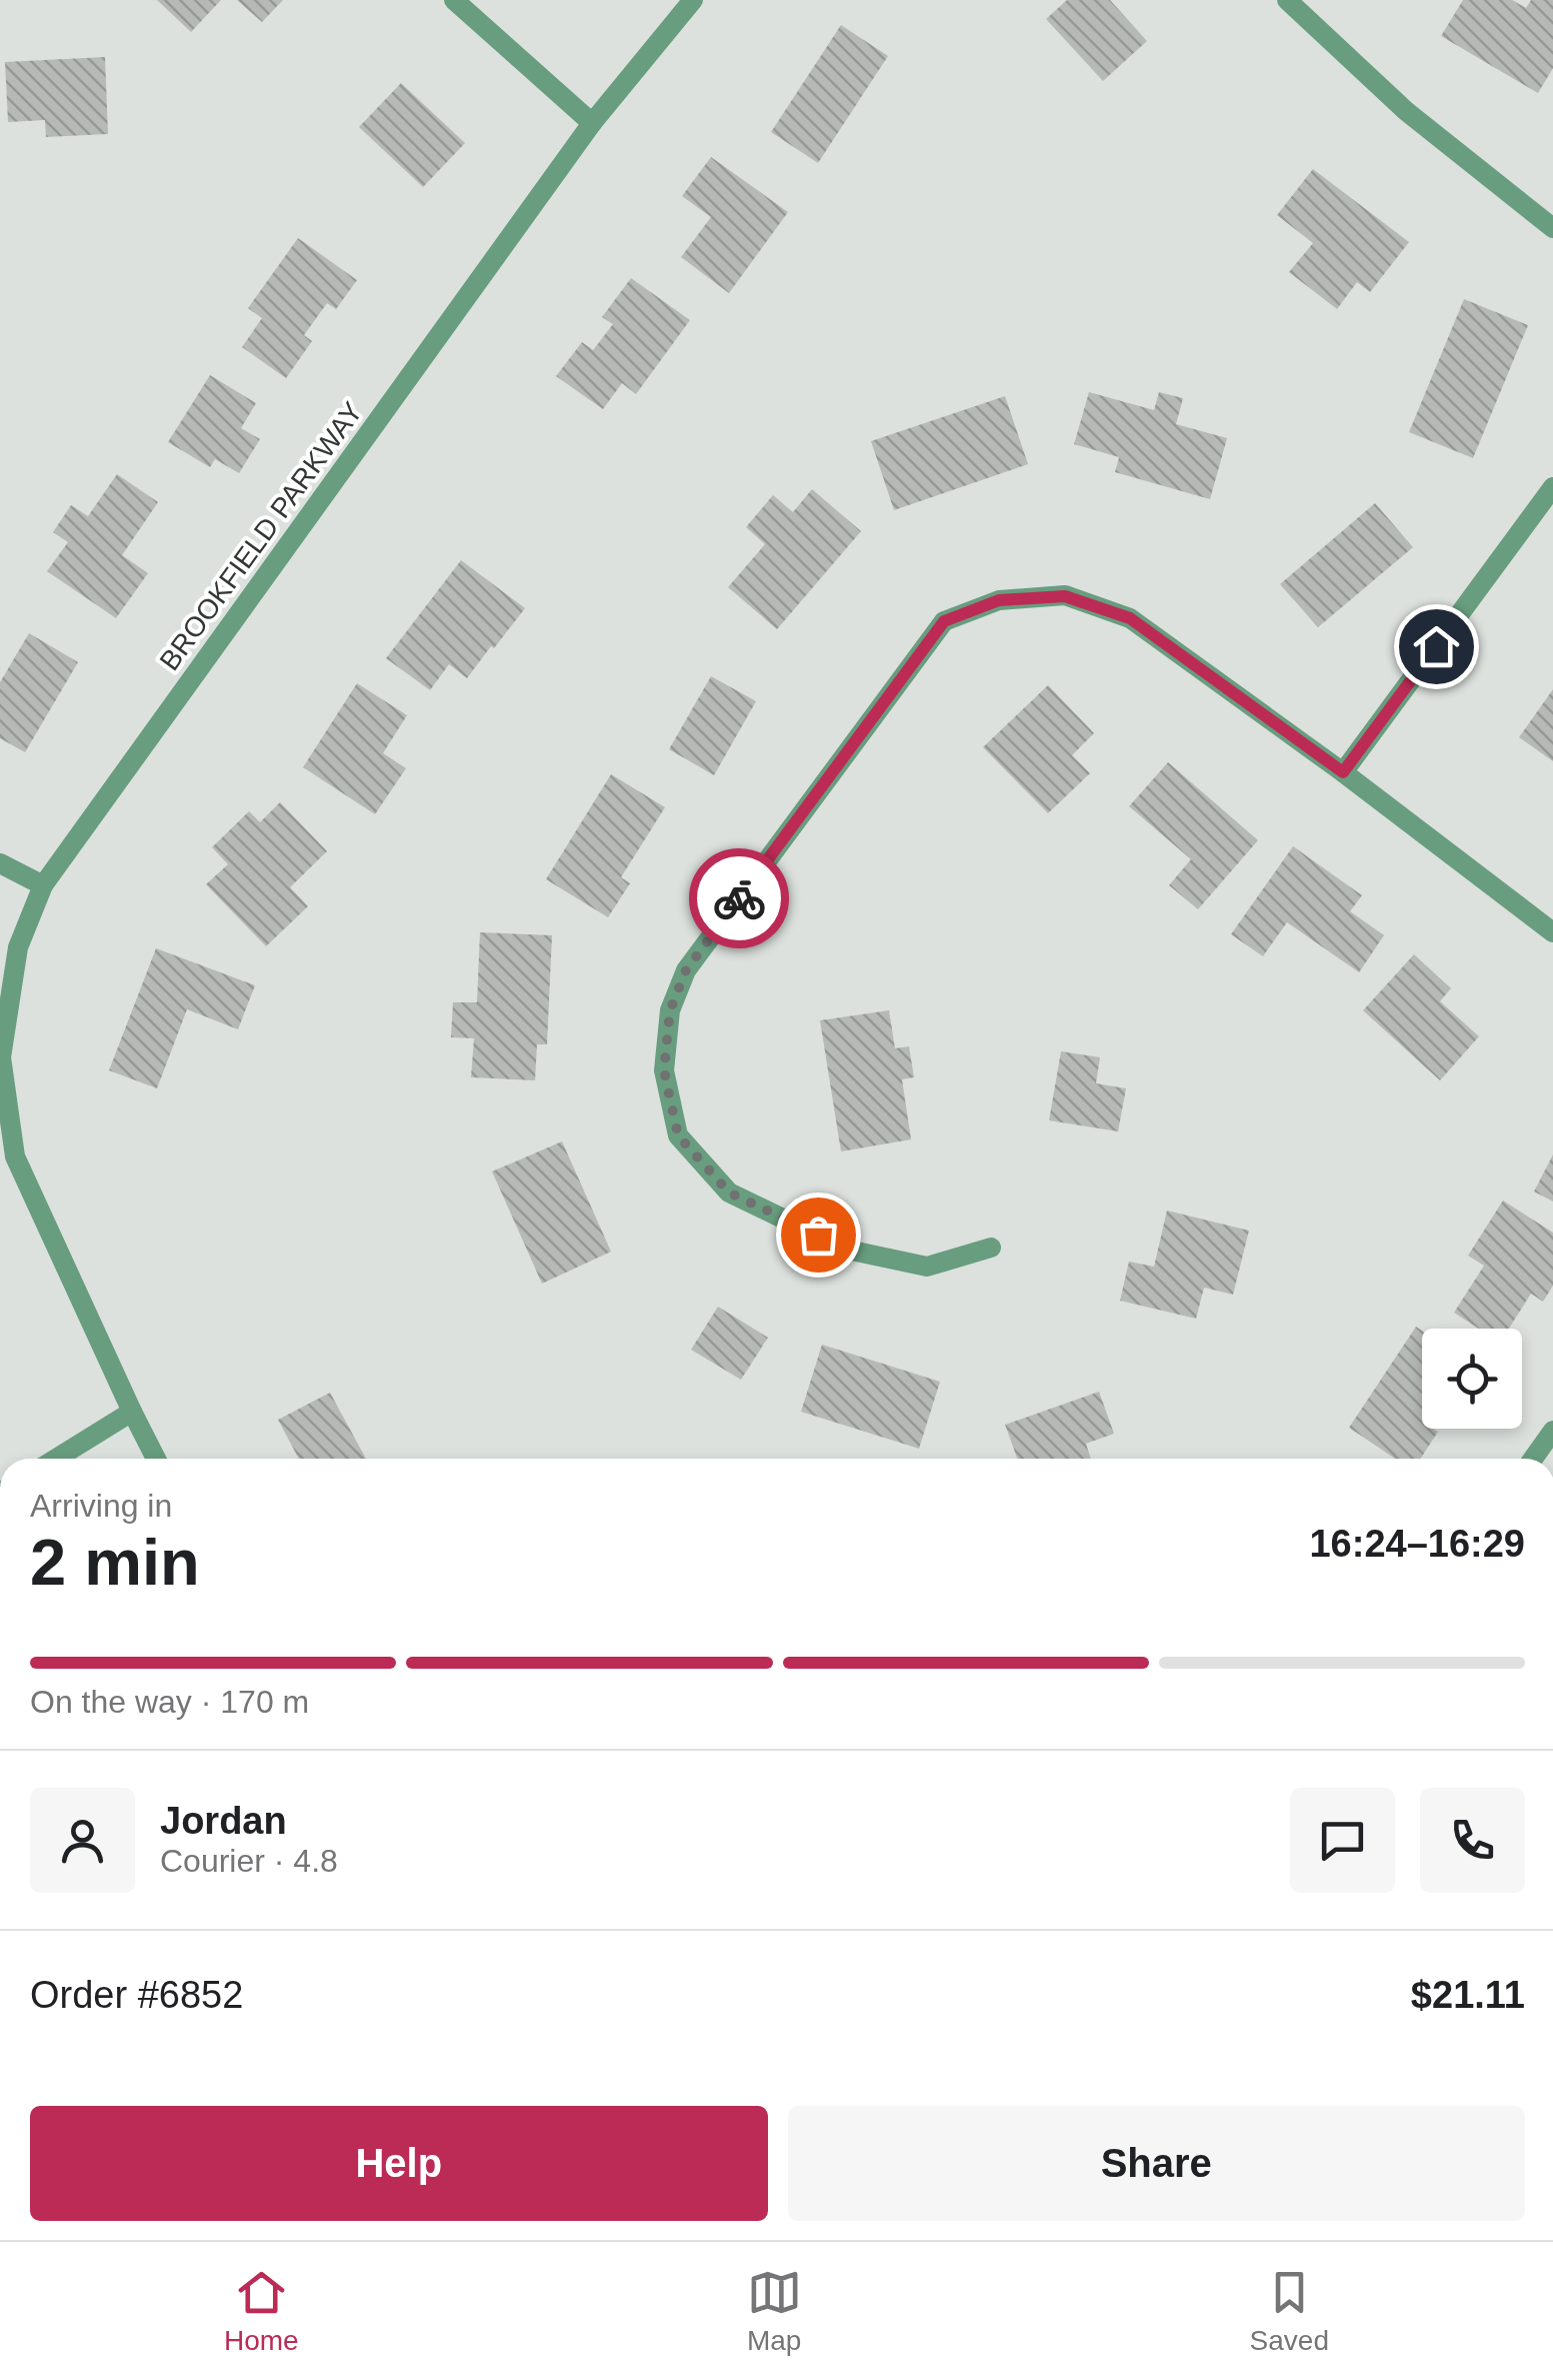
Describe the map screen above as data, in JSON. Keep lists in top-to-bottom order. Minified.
{"streets":{"street":["BROOKFIELD PARKWAY"]},"page":{"heading":["2 min","Arriving in","16:24–16:29"],"panel":["Jordan","Courier · 4.8","Order #6852","$21.11"],"bar":"On the way · 170 m","buttons":["Help","Share"],"tabs":["Home","Map","Saved"]}}
